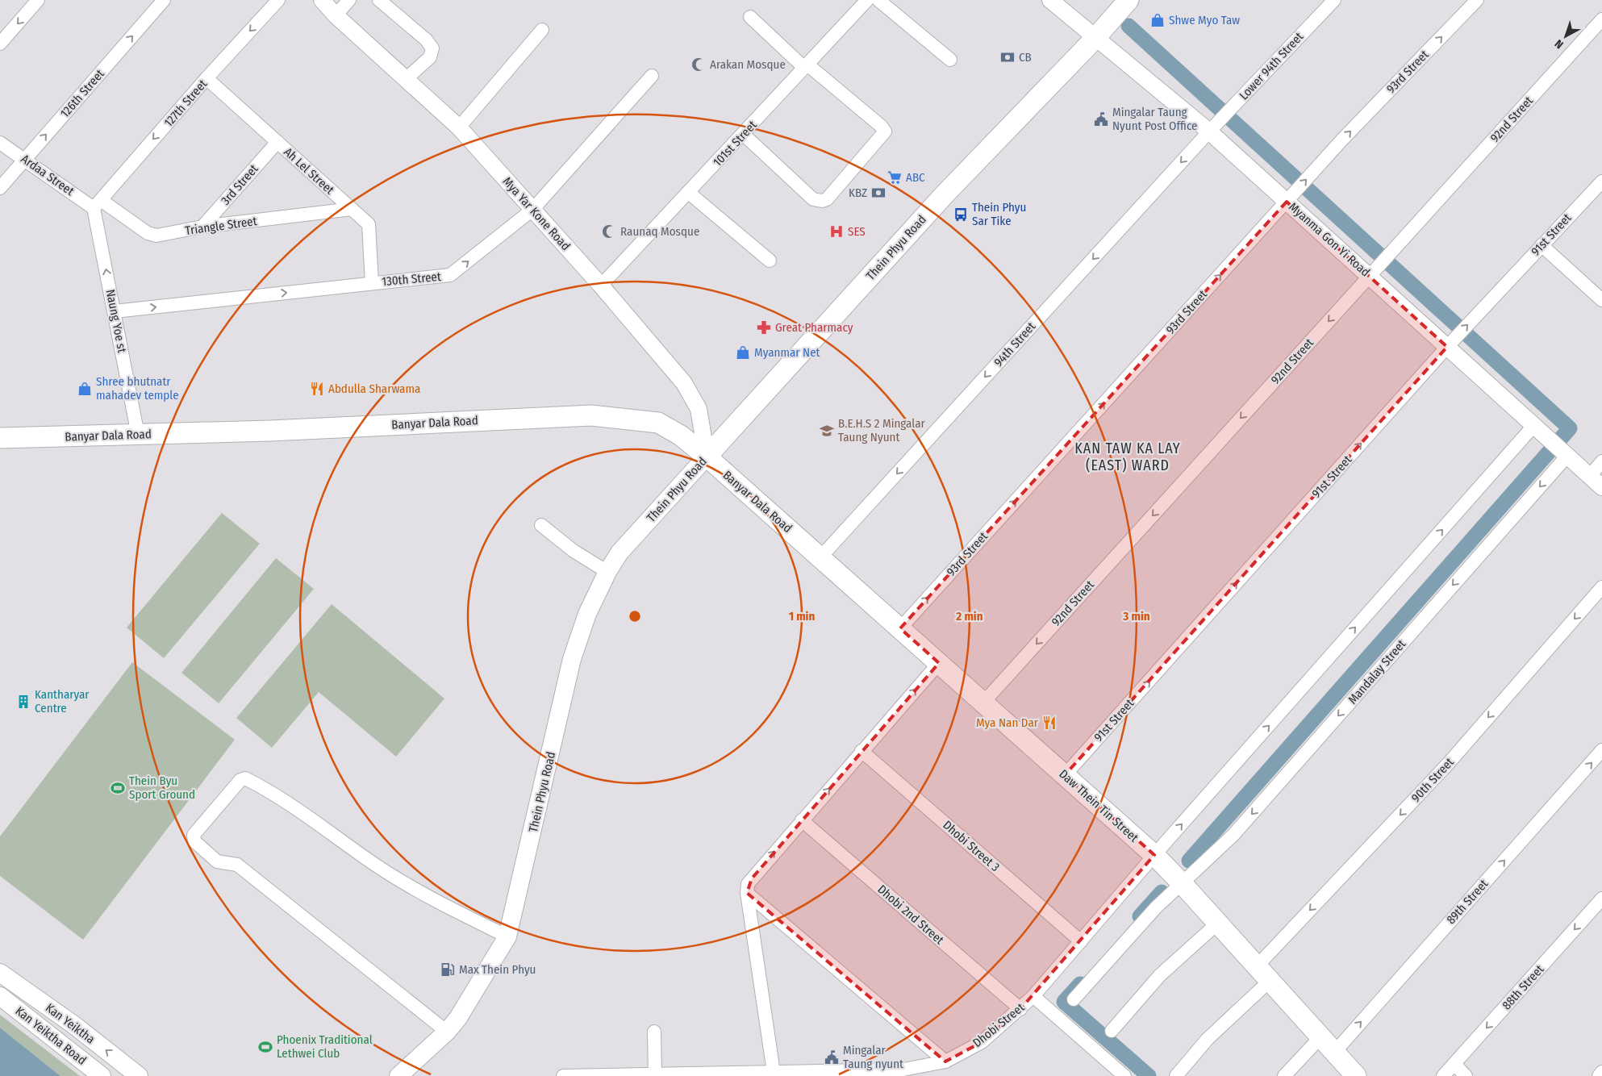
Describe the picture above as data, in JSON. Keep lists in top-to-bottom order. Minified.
{"streets":{"main road":["Thein Phyu Road","Banyar Dala Road","Daw Thein Tin Street","Kan Yeiktha","Kan Yeiktha Road"],"street":["Lower 94th Street","93rd Street","126th Street","127th Street","92nd Street","101st Street","Ah Lel Street","Ardaa Street","3rd Street","Mya Yar Kone Road","Triangle Street","91st Street","Myanma Gon Yi Road","130th Street","Naung Yoe st","94th Street","Mandalay Street","90th Street","Dhobi Street 3","89th Street","Dhobi 2nd Street","88th Street","Dhobi Street"]},"crossings":[["Lower 94th Street","Myanma Gon Yi Road"],["Lower 94th Street","94th Street"],["93rd Street","Myanma Gon Yi Road"],["93rd Street","Daw Thein Tin Street"],["126th Street","Ardaa Street"],["127th Street","Ah Lel Street"],["127th Street","Ardaa Street"],["127th Street","Triangle Street"],["127th Street","Naung Yoe st"],["92nd Street","Myanma Gon Yi Road"],["92nd Street","Daw Thein Tin Street"],["101st Street","Mya Yar Kone Road"],["Ah Lel Street","3rd Street"],["Ah Lel Street","Triangle Street"],["Ah Lel Street","130th Street"],["Ardaa Street","Triangle Street"],["Ardaa Street","Naung Yoe st"],["3rd Street","Triangle Street"],["Mya Yar Kone Road","Thein Phyu Road"],["Mya Yar Kone Road","130th Street"],["Mya Yar Kone Road","Banyar Dala Road"],["Triangle Street","Naung Yoe st"],["91st Street","Myanma Gon Yi Road"],["91st Street","Daw Thein Tin Street"],["Myanma Gon Yi Road","Thein Phyu Road"],["Myanma Gon Yi Road","94th Street"],["Myanma Gon Yi Road","Mandalay Street"],["Thein Phyu Road","Banyar Dala Road"],["130th Street","Naung Yoe st"],["Naung Yoe st","Banyar Dala Road"],["94th Street","Banyar Dala Road"],["94th Street","Daw Thein Tin Street"],["Banyar Dala Road","Daw Thein Tin Street"],["Mandalay Street","Daw Thein Tin Street"],["90th Street","Daw Thein Tin Street"],["Daw Thein Tin Street","89th Street"],["Daw Thein Tin Street","Dhobi Street"],["Dhobi Street 3","Dhobi Street"],["Dhobi 2nd Street","Dhobi Street"]],"one_way":["93rd Street","126th Street","127th Street","92nd Street","91st Street","130th Street","Naung Yoe st","94th Street","90th Street","89th Street","88th Street","Kan Yeiktha"],"districts":["KAN TAW KA LAY (EAST) WARD"],"places":{"shop":["Shwe Myo Taw","Myanmar Net","Shree bhutnatr mahadev temple"],"bank":["CB","KBZ"],"mosque":["Arakan Mosque","Raunaq Mosque"],"public building":["Mingalar Taung Nyunt Post Office","Mingalar Taung nyunt"],"supermarket":["ABC"],"bus stop":["Thein Phyu Sar Tike"],"hospital":["SES"],"pharmacy":["Great Pharmacy"],"restaurant":["Abdulla Sharwama","Mya Nan Dar"],"school or university":["B.E.H.S 2 Mingalar Taung Nyunt"],"building":["Kantharyar Centre"],"sports":["Thein Byu Sport Ground","Phoenix Traditional Lethwei Club"],"fuel station":["Max Thein Phyu"]},"north":"bottom left","rings":["1 min","2 min","3 min"]}
